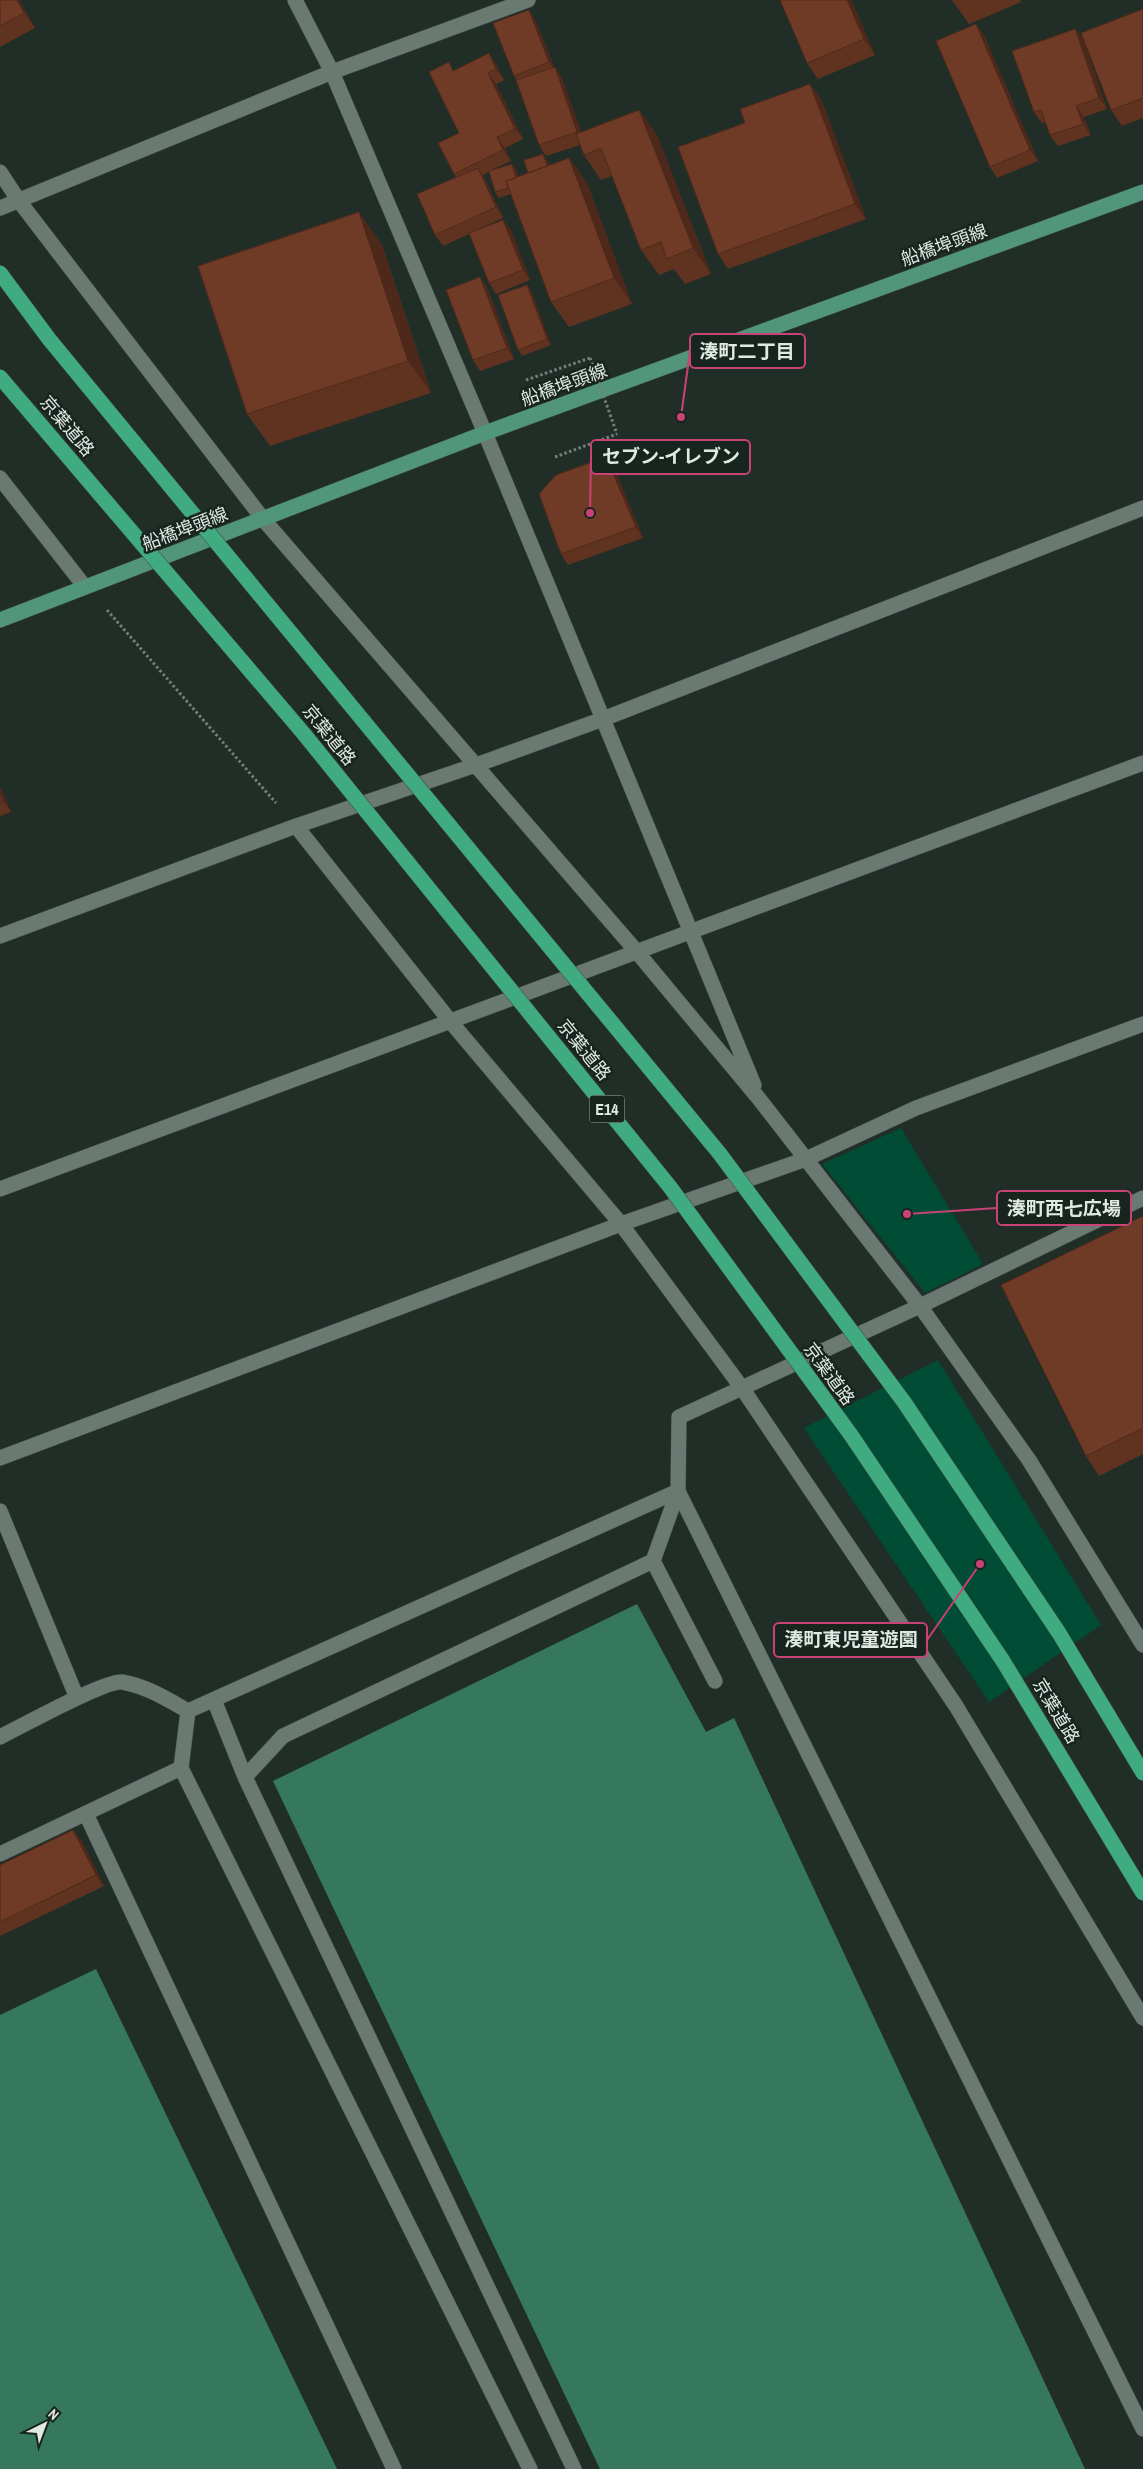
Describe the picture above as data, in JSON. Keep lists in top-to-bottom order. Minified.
{"streets":{"highway":["京葉道路","E14"],"main road":["船橋埠頭線"]},"places":["湊町二丁目","セブン-イレブン","湊町西七広場","湊町東児童遊園"],"north":"top right"}
